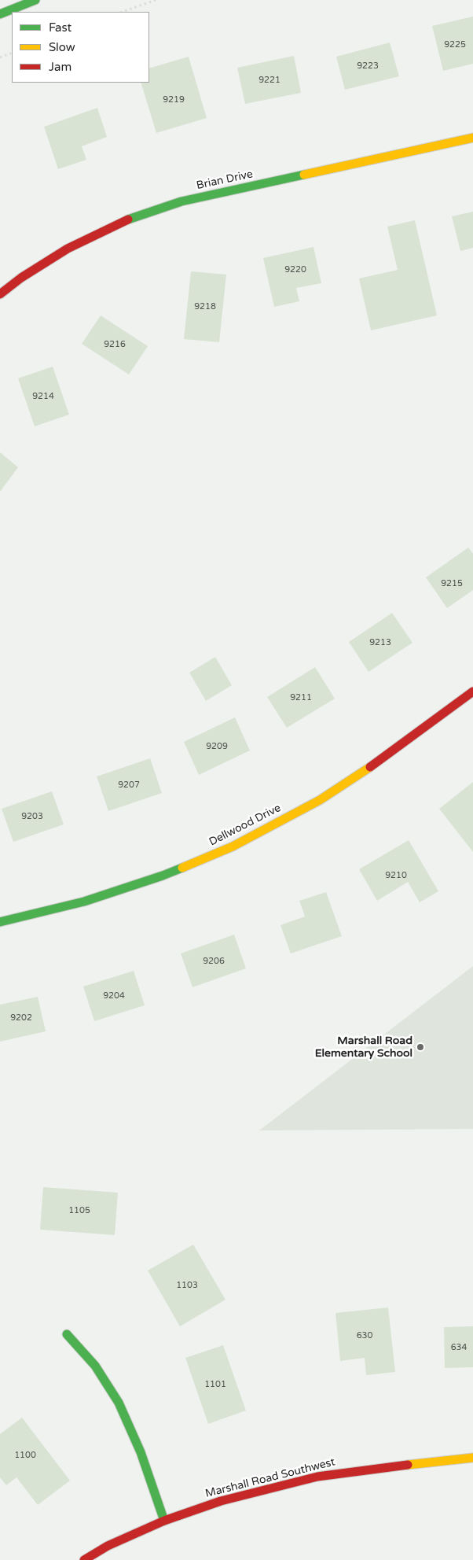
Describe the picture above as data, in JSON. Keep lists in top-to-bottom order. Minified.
{"streets":{"main road":["Brian Drive","Dellwood Drive","Marshall Road Southwest"]},"places":["Marshall Road Elementary School"],"house_numbers":["9225","9223","9221","9219","9220","9218","9216","9214","9215","9213","9211","9209","9207","9203","9210","9206","9204","9202","1105","1103","630","634","1101","1100"],"legend":["Fast","Slow","Jam"]}
